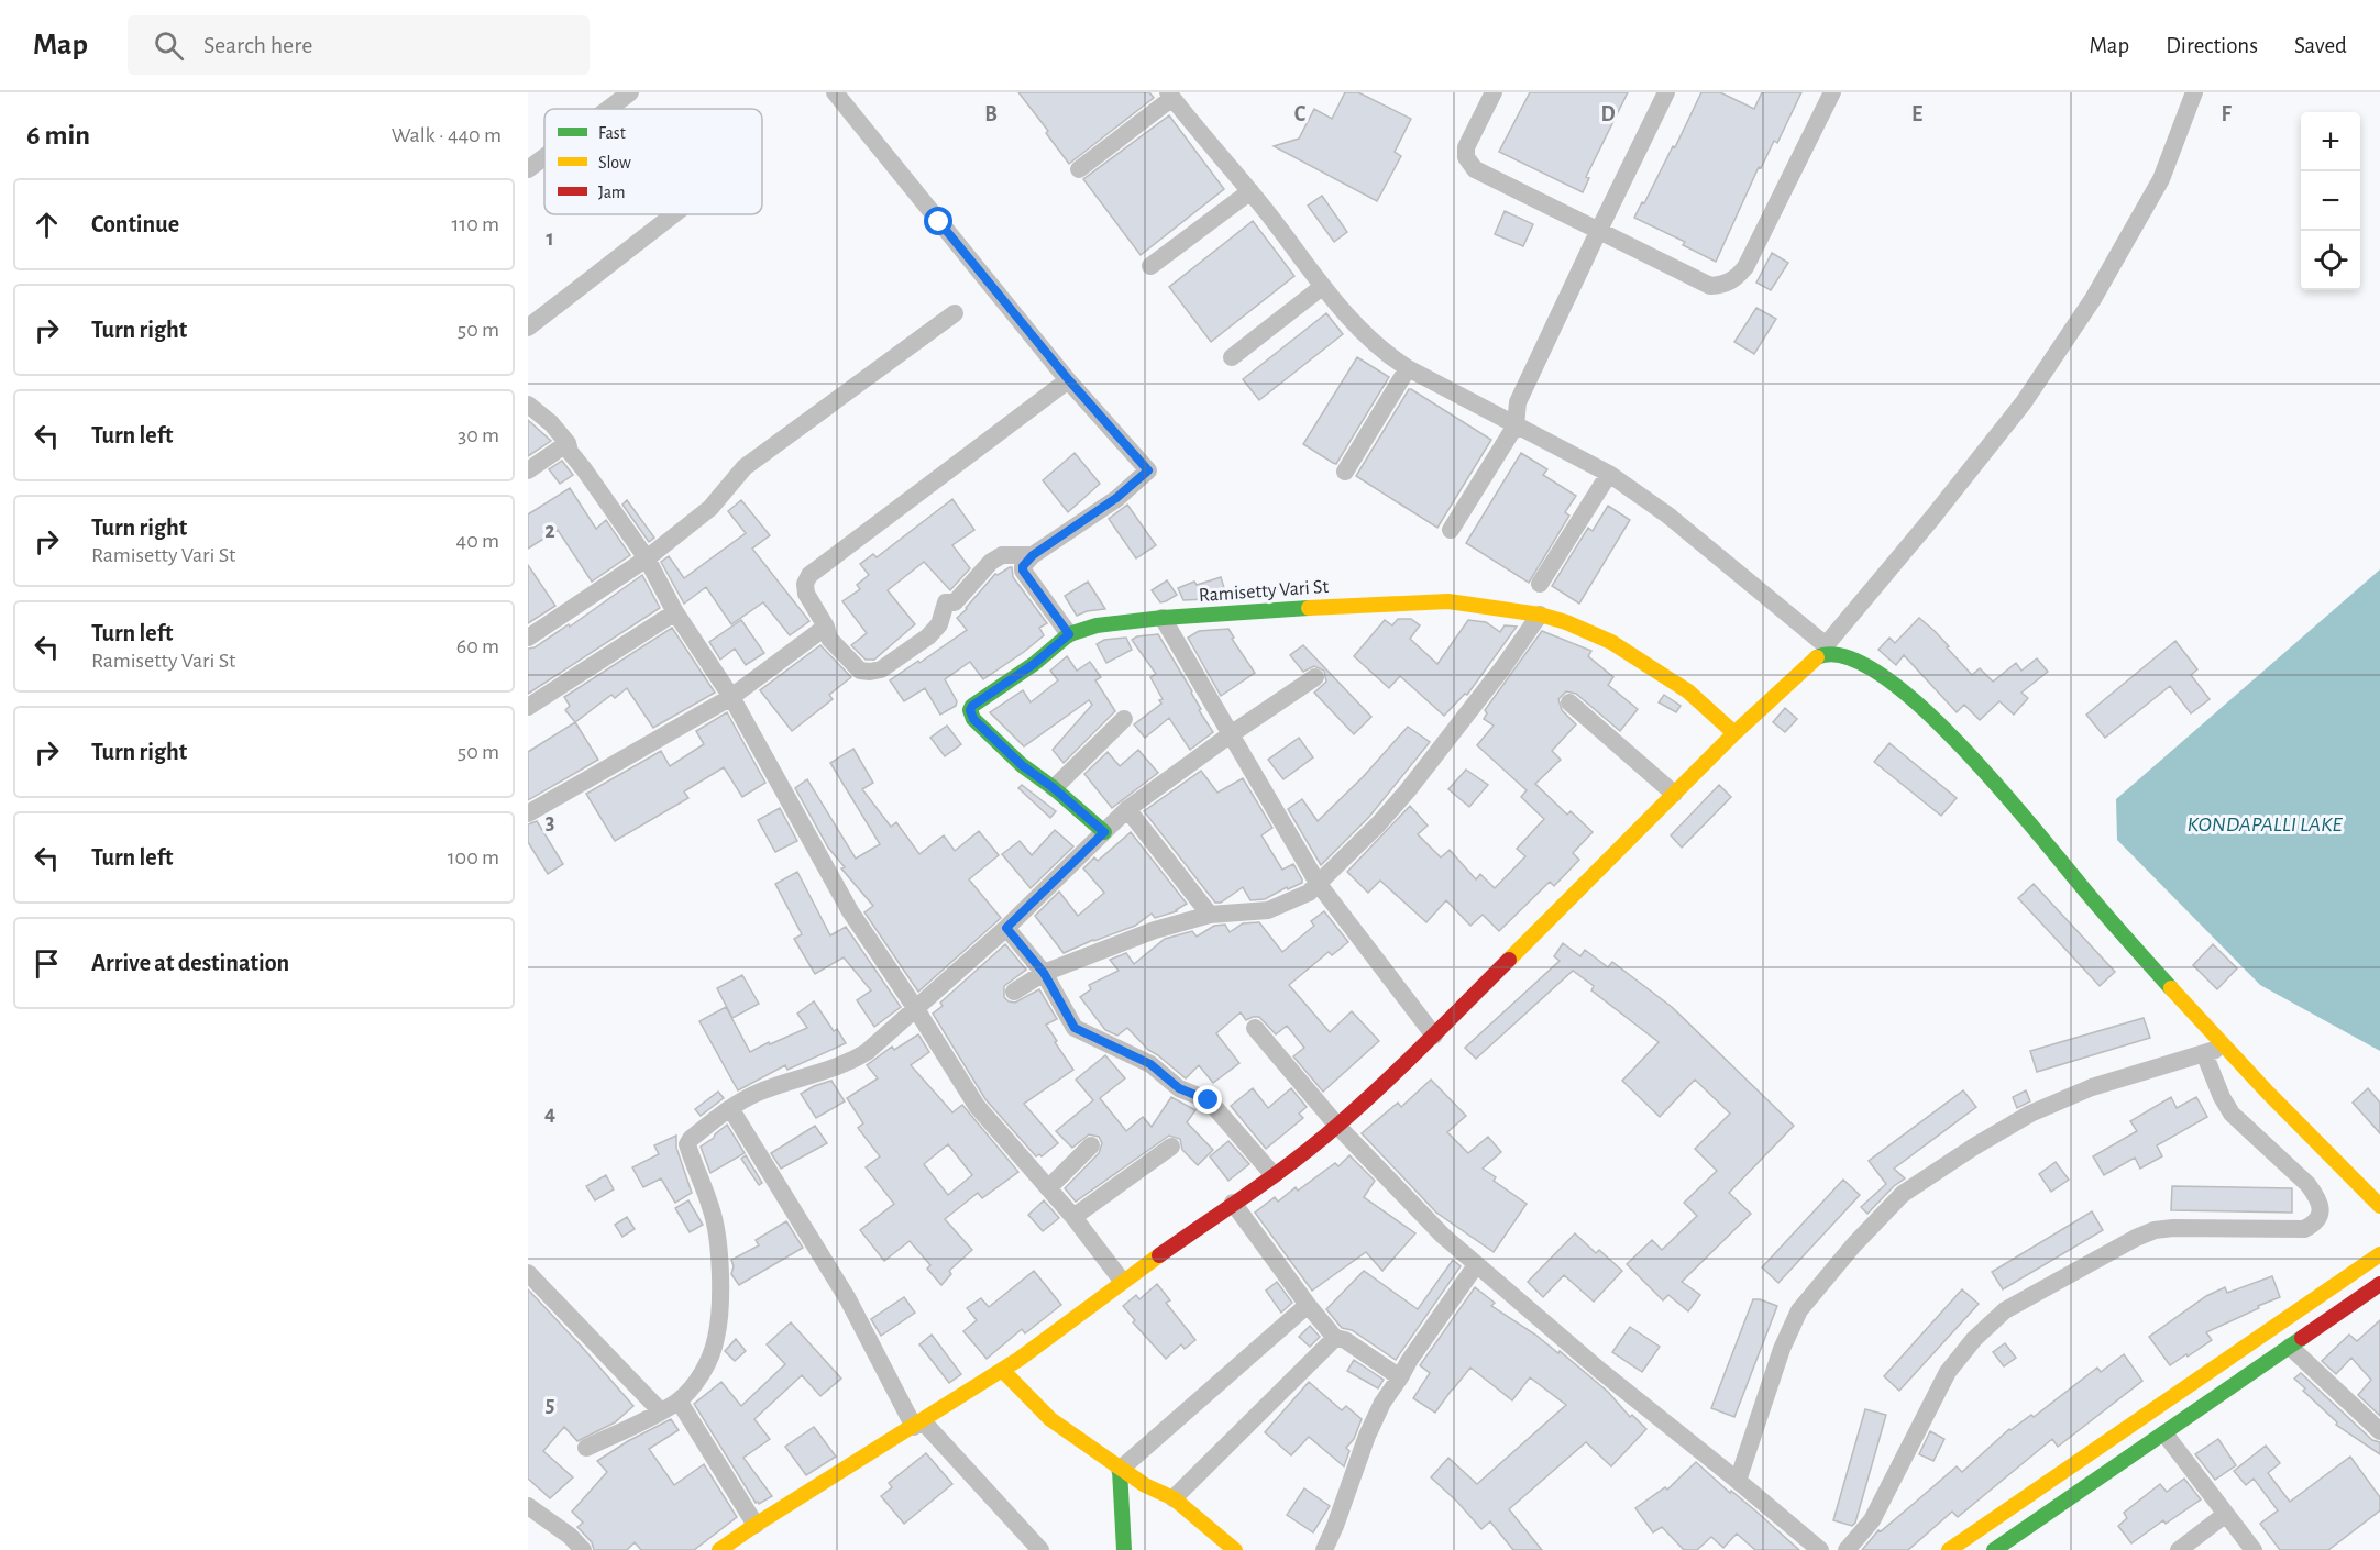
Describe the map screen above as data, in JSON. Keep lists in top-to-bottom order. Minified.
{"streets":{"main road":["Ramisetty Vari St"]},"water":["KONDAPALLI LAKE"],"legend":["Fast","Slow","Jam"],"page":{"header":"Map","search":"Search here","nav":["Map","Directions","Saved"],"heading":["6 min","Walk · 440 m"],"map_buttons":["+","−"],"list":[["Continue","110 m"],["Turn right","50 m"],["Turn left","30 m"],["Turn right","Ramisetty Vari St","40 m"],["Turn left","Ramisetty Vari St","60 m"],["Turn right","50 m"],["Turn left","100 m"],"Arrive at destination"]},"grid":{"columns":["B","C","D","E","F"],"rows":["1","2","3","4","5"]}}
